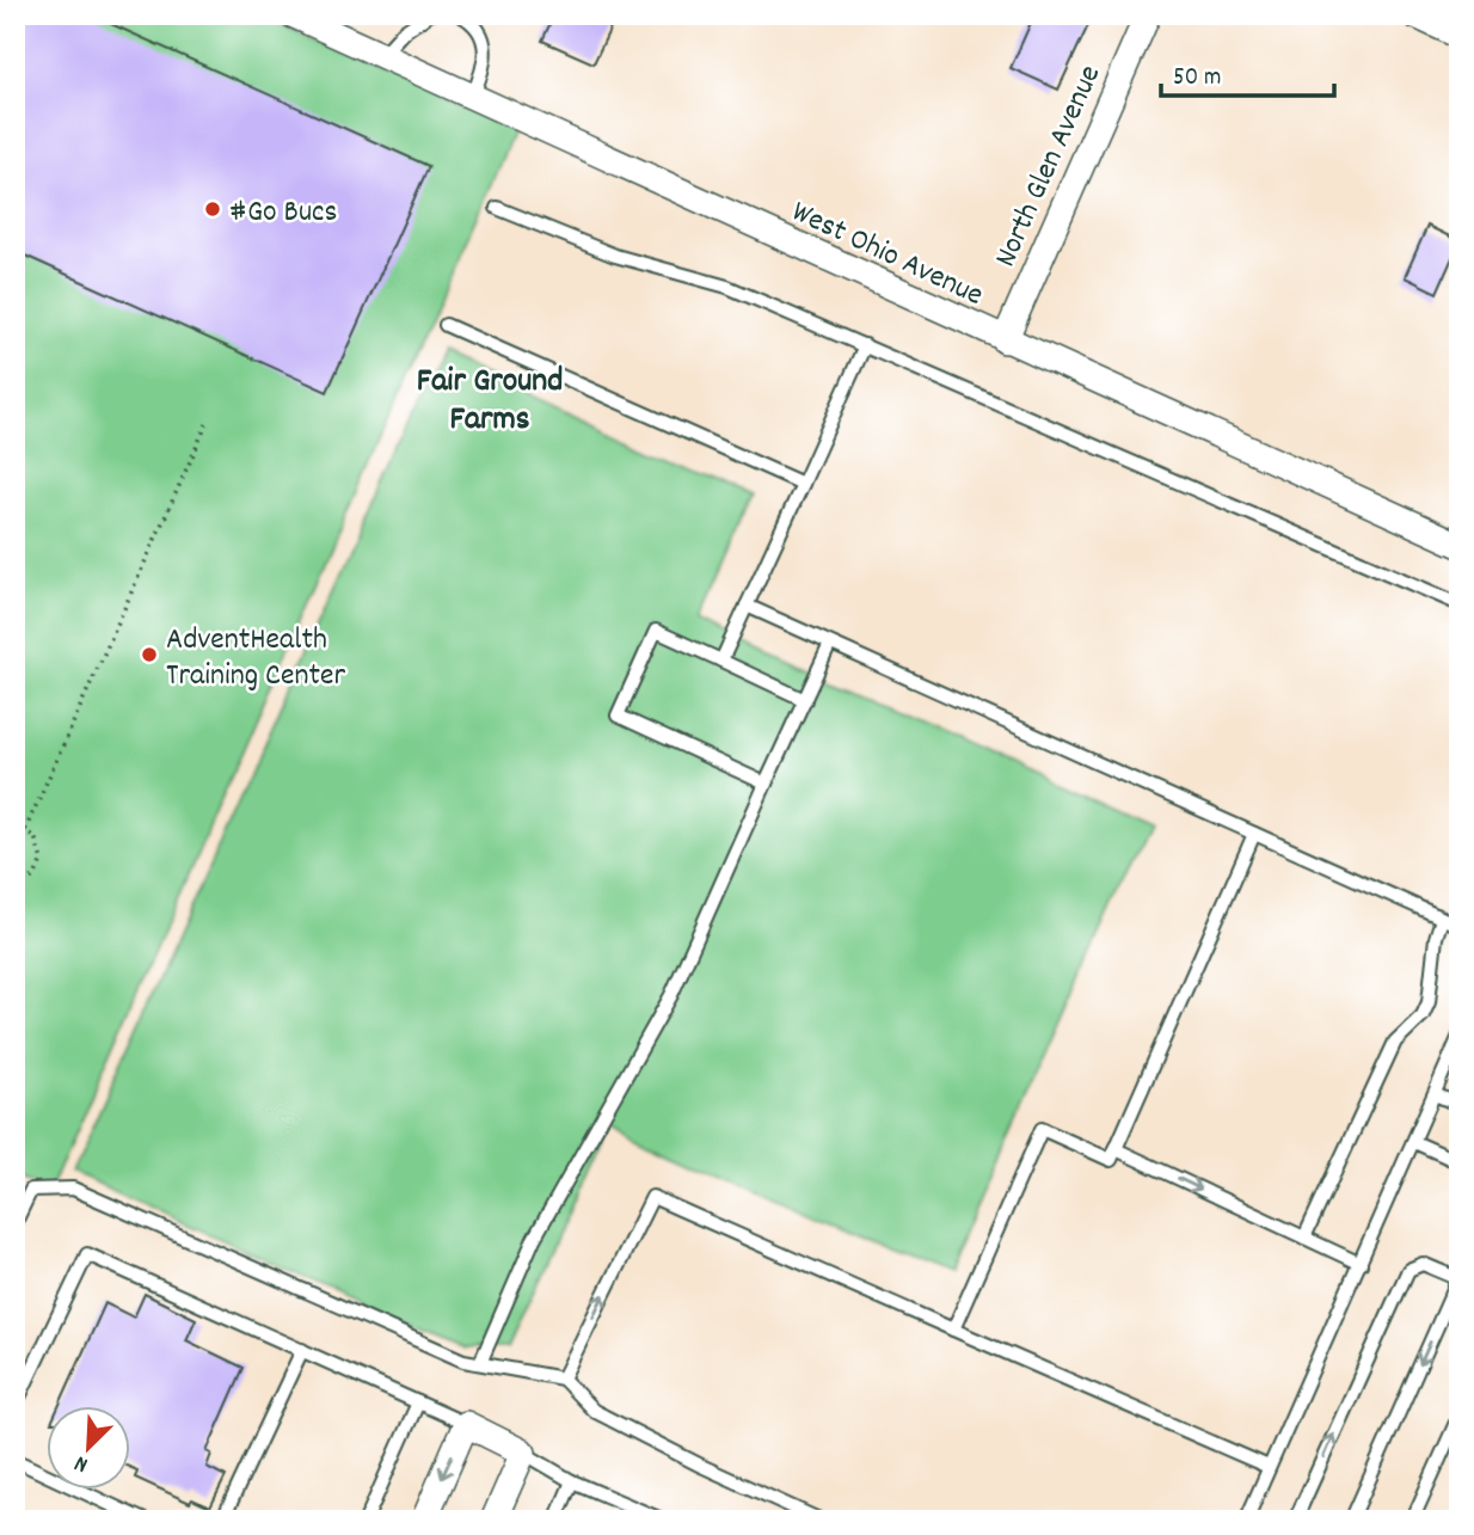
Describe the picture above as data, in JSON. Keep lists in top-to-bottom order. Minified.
{"streets":{"street":["North Glen Avenue","West Ohio Avenue"]},"crossings":[["North Glen Avenue","West Ohio Avenue"]],"districts":["Fair Ground Farms"],"places":["#Go Bucs","AdventHealth Training Center"],"scale_bar":"50 m","north":"bottom left"}
